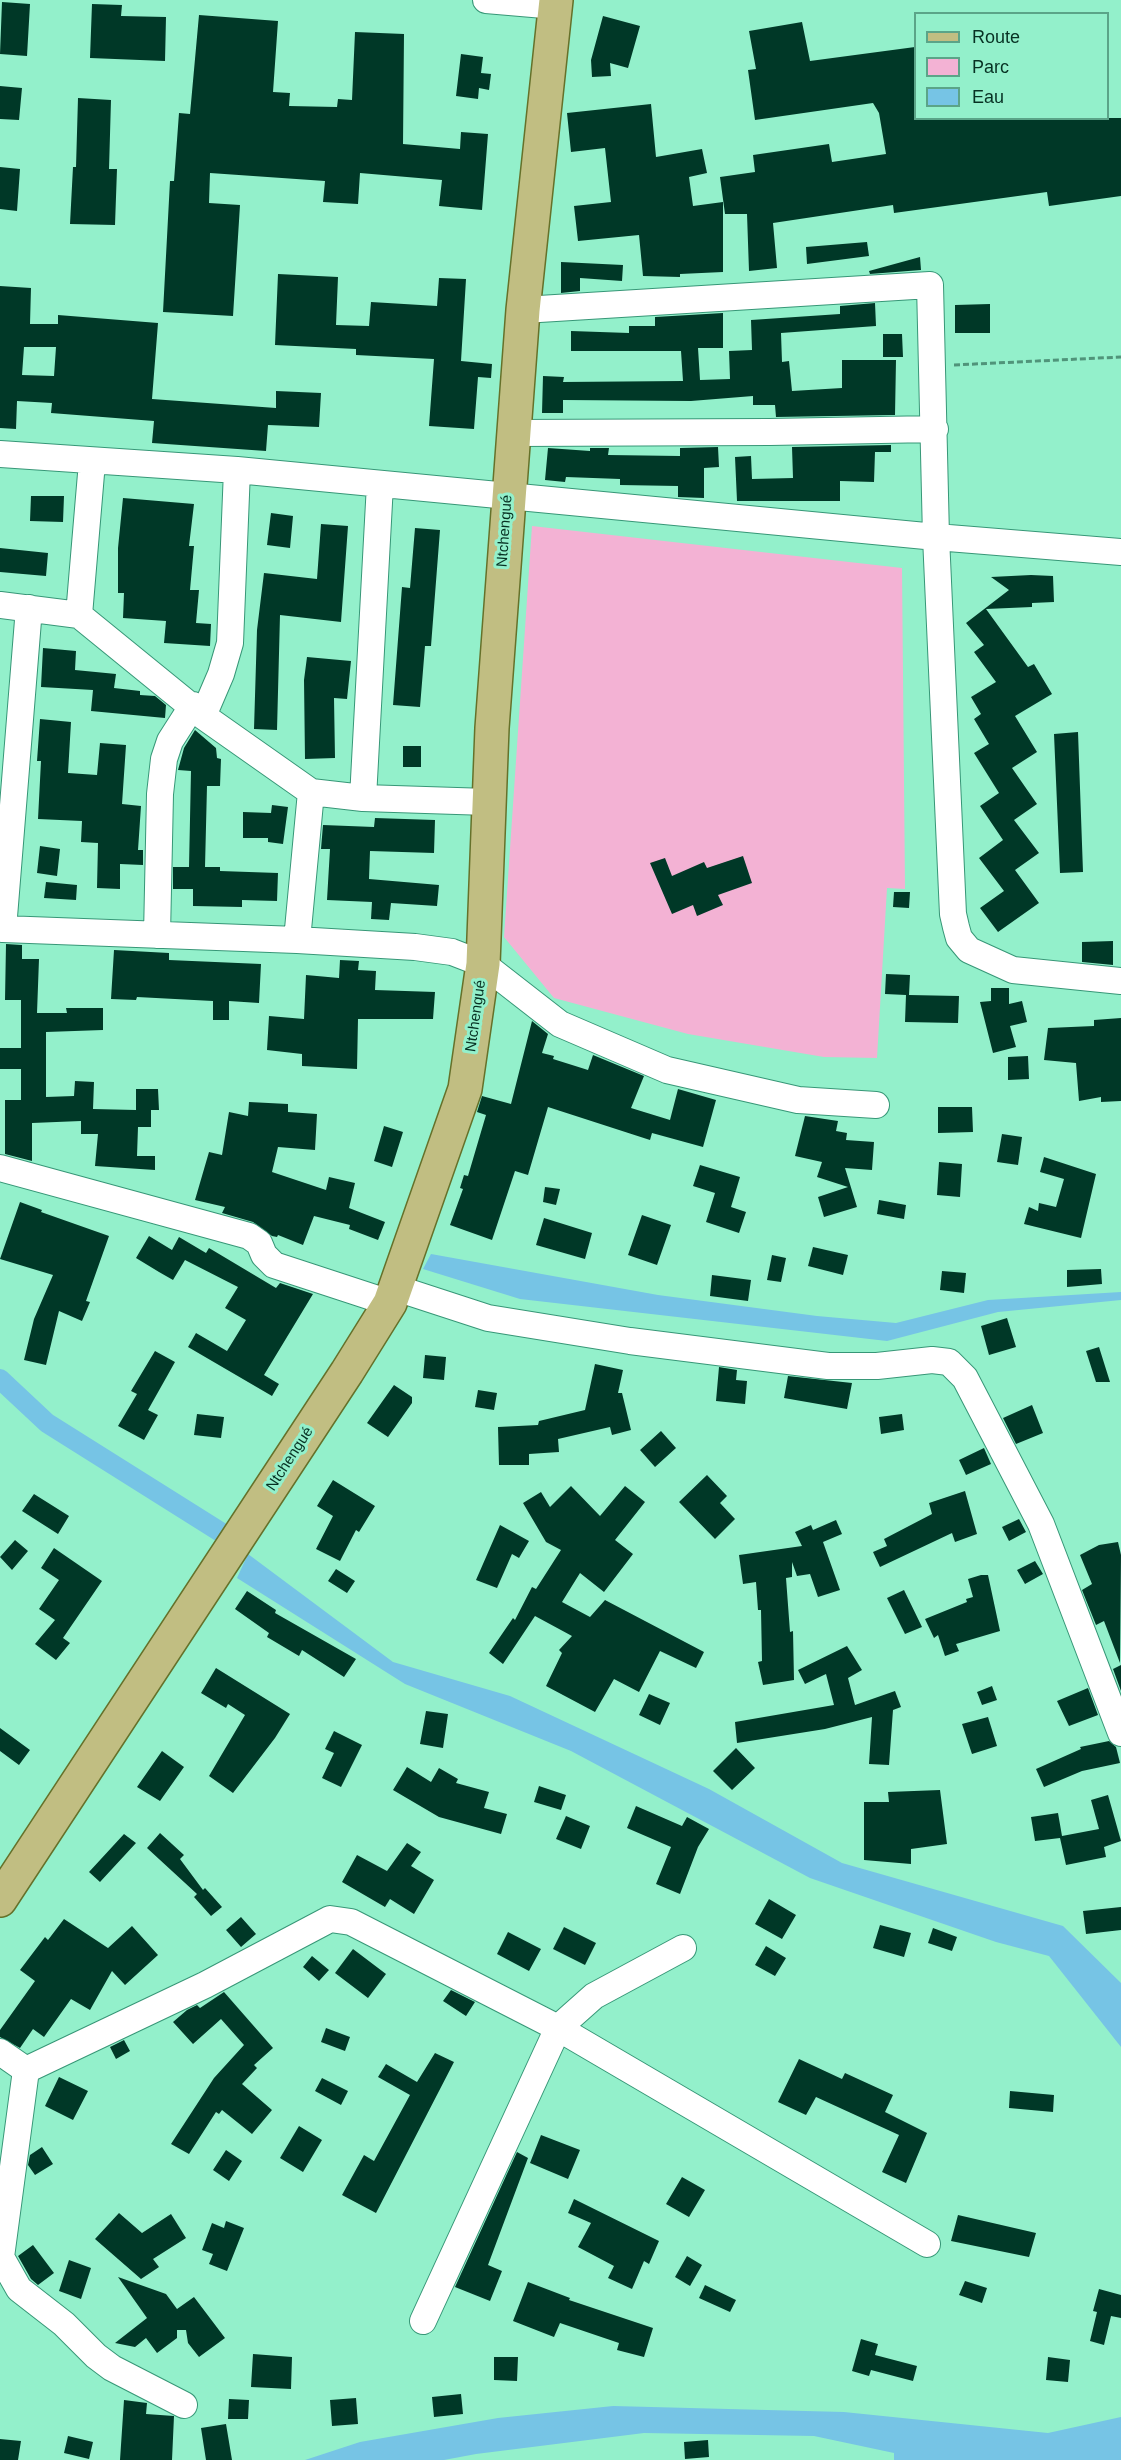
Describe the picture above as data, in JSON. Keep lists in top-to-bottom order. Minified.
{"streets":{"main road":["Ntchengué"]},"legend":["Route","Parc","Eau"]}
